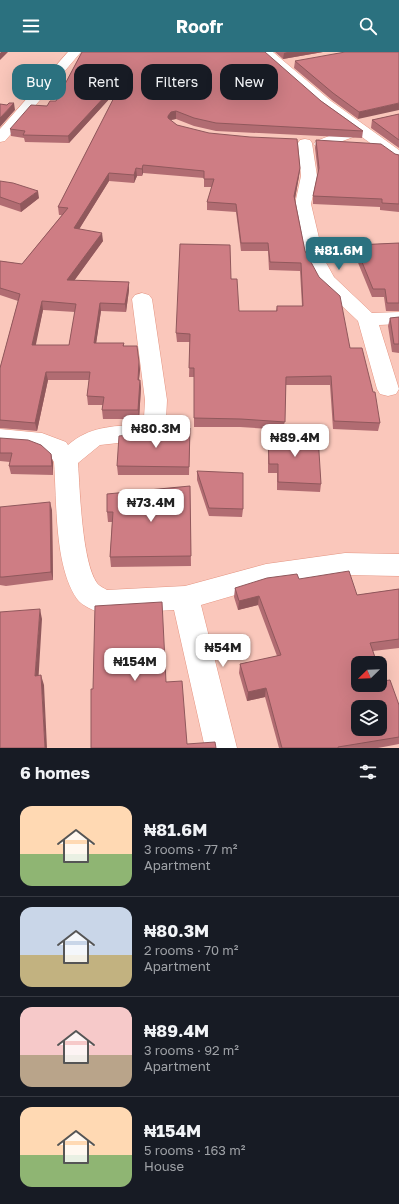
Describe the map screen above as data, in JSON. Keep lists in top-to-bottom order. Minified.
{"north":"bottom left","page":{"header":"Roofr","chip":["Buy","Rent","Filters","New"],"price":["₦81.6M","₦80.3M","₦89.4M","₦73.4M","₦54M","₦154M"],"heading":"6 homes","list":[{"name":"₦81.6M","note":"3 rooms · 77 m² · Apartment"},{"name":"₦80.3M","note":"2 rooms · 70 m² · Apartment"},{"name":"₦89.4M","note":"3 rooms · 92 m² · Apartment"},{"name":"₦154M","note":"5 rooms · 163 m² · House"}]}}
